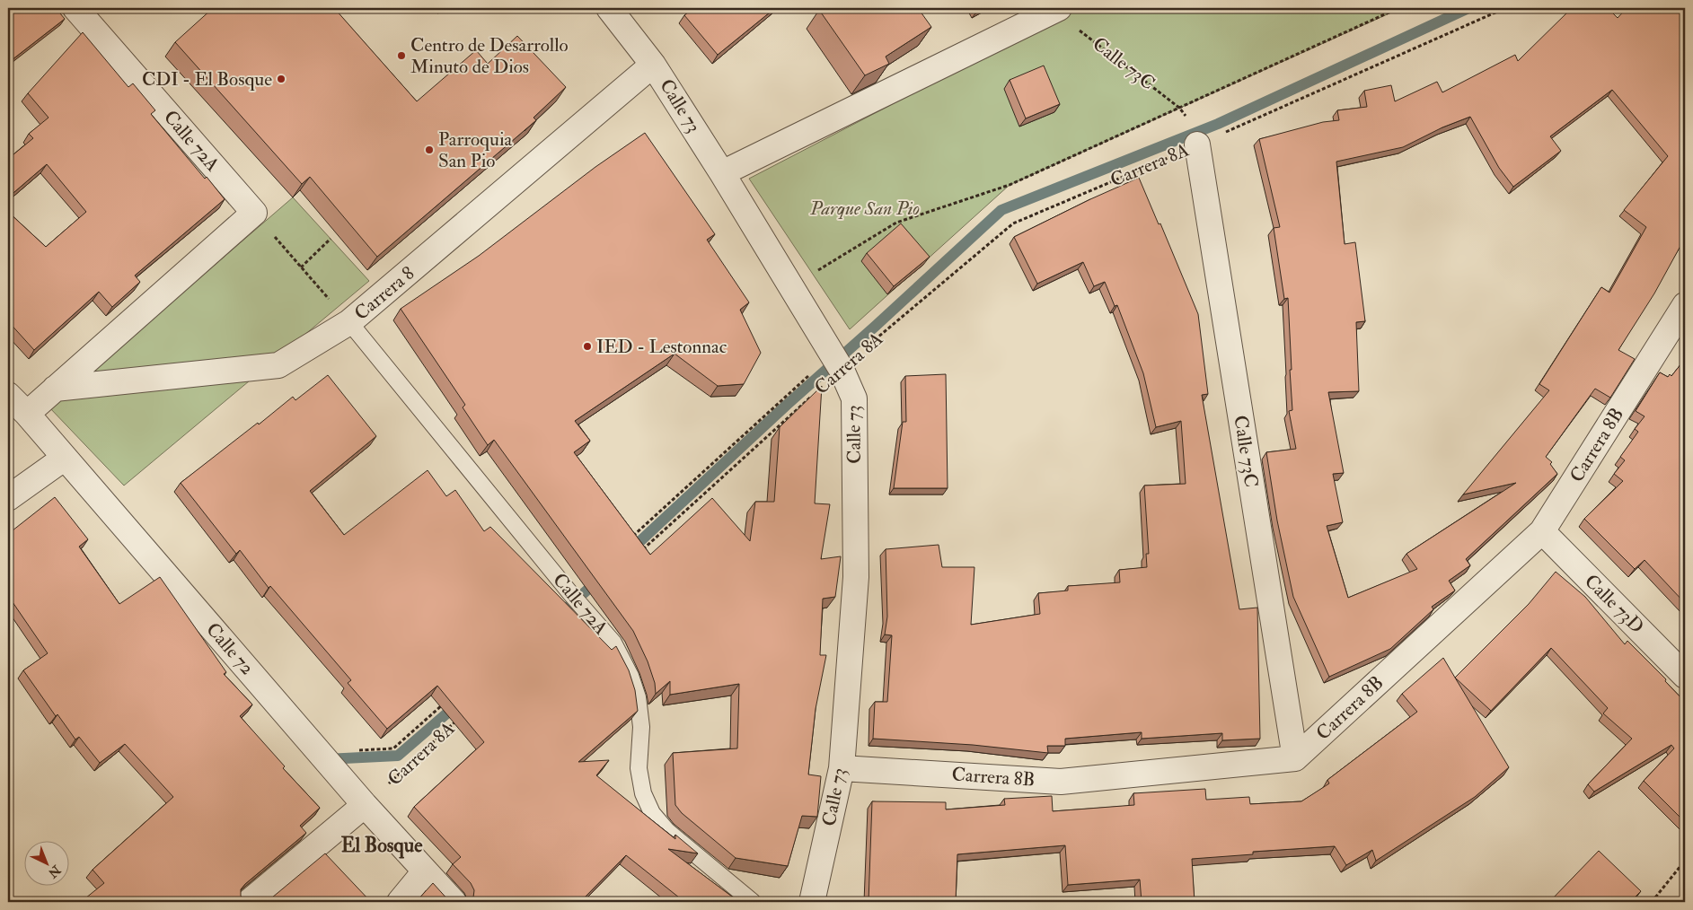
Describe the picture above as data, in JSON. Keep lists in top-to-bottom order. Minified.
{"streets":{"street":["Calle 73C","Calle 73","Calle 72A","Carrera 8","Carrera 8B","Calle 73D","Calle 72"],"path":["Carrera 8A"]},"crossings":[["Calle 73C","Carrera 8A"],["Calle 73C","Carrera 8B"],["Calle 73","Carrera 8A"],["Calle 73","Carrera 8"],["Calle 73","Carrera 8B"],["Calle 72A","Carrera 8"],["Carrera 8A","Calle 72"],["Carrera 8B","Calle 73D"]],"districts":["El Bosque"],"parks":["Parque San Pio"],"places":["Centro de Desarrollo Minuto de Dios","CDI - El Bosque","Parroquia San Pio","IED - Lestonnac"],"north":"bottom right"}
